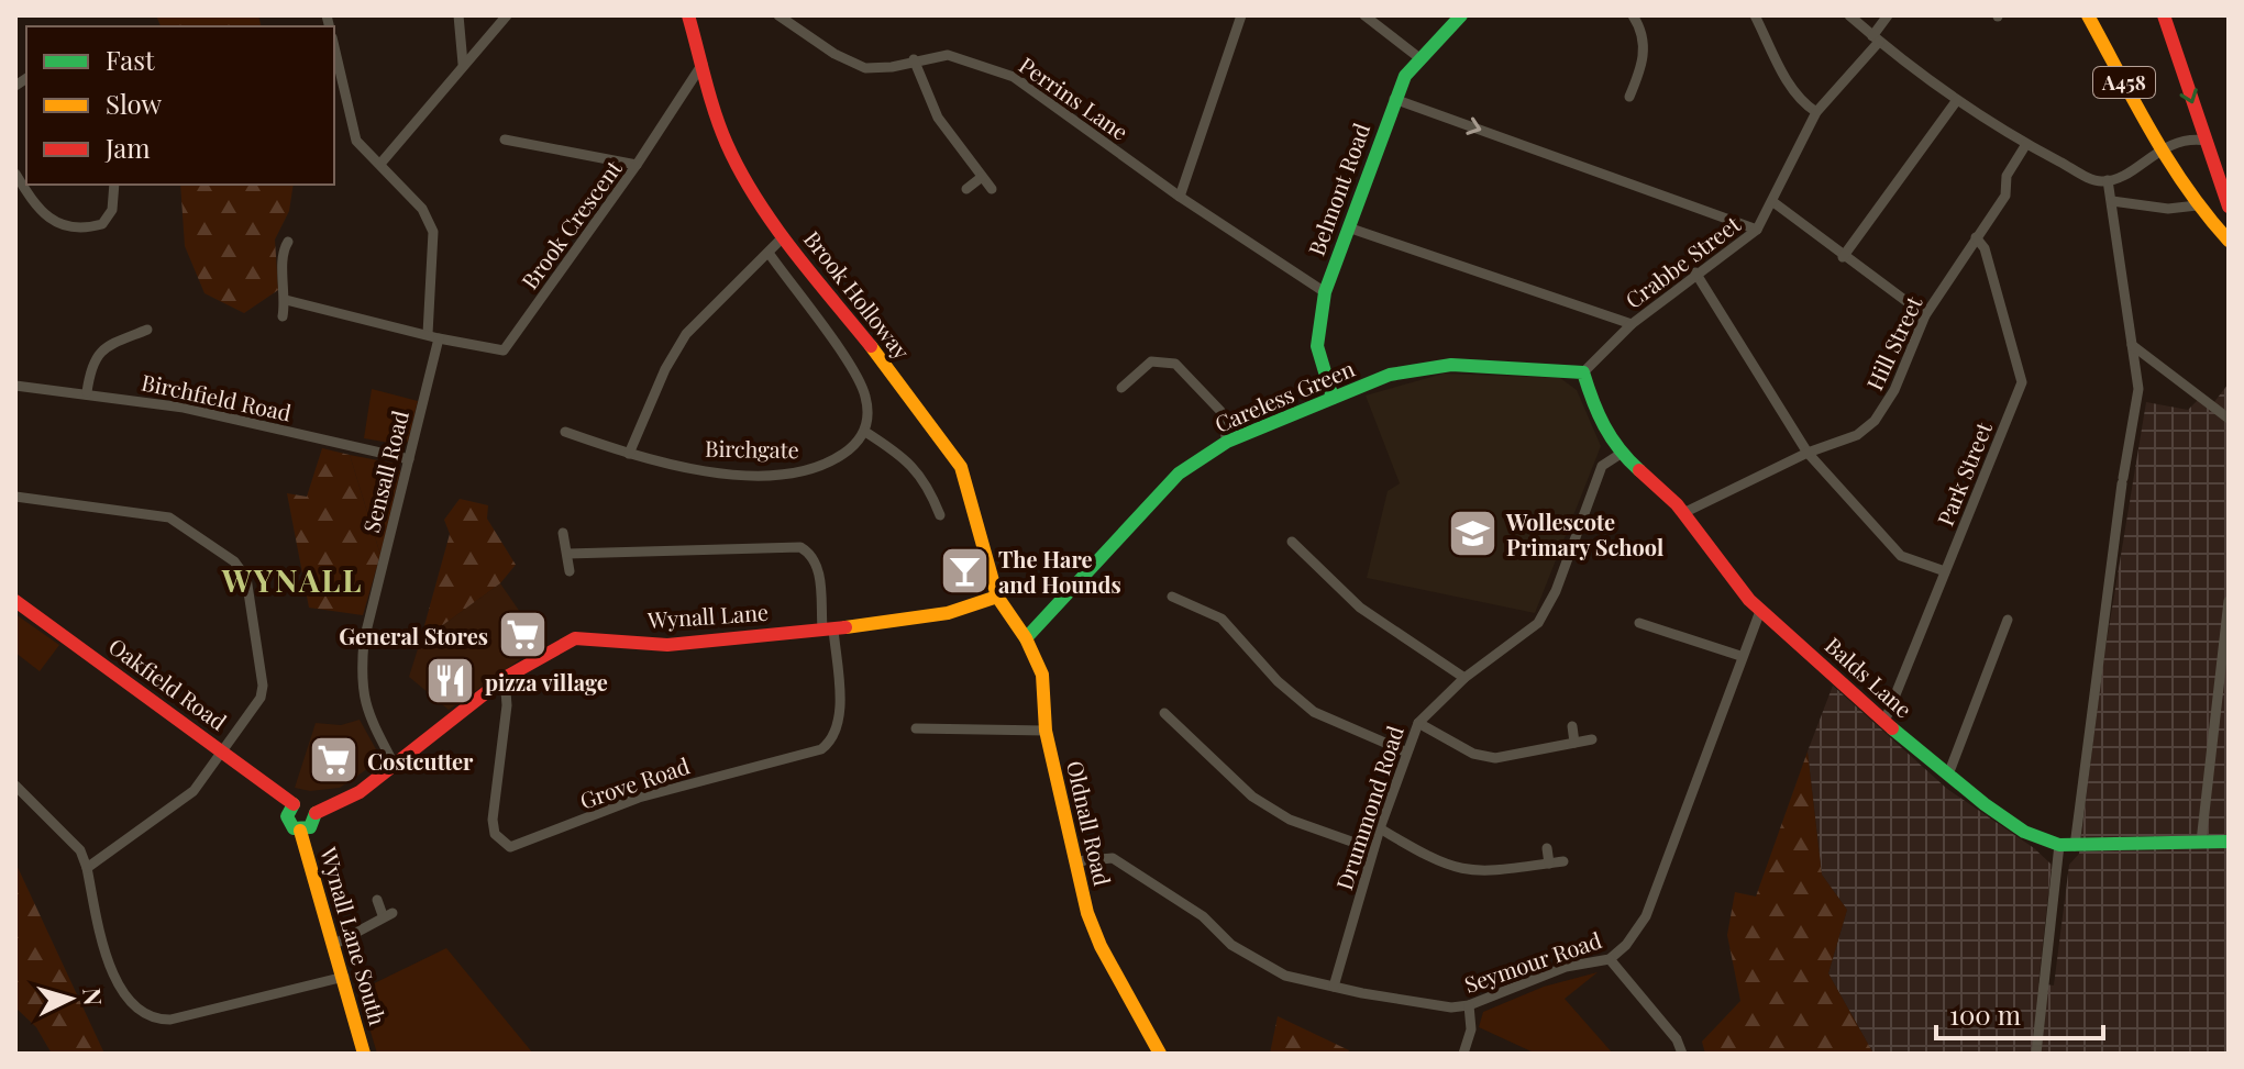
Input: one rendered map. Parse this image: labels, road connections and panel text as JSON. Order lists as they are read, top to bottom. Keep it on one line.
{"streets":{"main road":["A458","Belmont Road","Brook Holloway","Careless Green","Wynall Lane","Balds Lane","Oakfield Road","Oldnall Road","Wynall Lane South"],"street":["Perrins Lane","Brook Crescent","Crabbe Street","Hill Street","Birchfield Road","Birchgate","Sensall Road","Park Street","Grove Road","Drummond Road","Seymour Road"]},"crossings":[["Perrins Lane","Belmont Road"],["Belmont Road","Careless Green"],["Brook Crescent","Brook Holloway"],["Brook Crescent","Sensall Road"],["Crabbe Street","Careless Green"],["Crabbe Street","Balds Lane"],["Brook Holloway","Wynall Lane"],["Brook Holloway","Oldnall Road"],["Hill Street","Park Street"],["Hill Street","Balds Lane"],["Careless Green","Balds Lane"],["Careless Green","Oldnall Road"],["Birchfield Road","Sensall Road"],["Sensall Road","Wynall Lane"],["Park Street","Balds Lane"],["Wynall Lane","Oakfield Road"],["Wynall Lane","Grove Road"],["Wynall Lane","Oldnall Road"],["Wynall Lane","Wynall Lane South"],["Balds Lane","Drummond Road"],["Balds Lane","Seymour Road"],["Oakfield Road","Wynall Lane South"],["Drummond Road","Seymour Road"],["Oldnall Road","Seymour Road"]],"districts":["WYNALL"],"places":{"school or university":["Wollescote Primary School"],"bar":["The Hare and Hounds"],"supermarket":["General Stores","Costcutter"],"restaurant":["pizza village"]},"legend":["Fast","Slow","Jam"],"scale_bar":"100 m","north":"right"}
